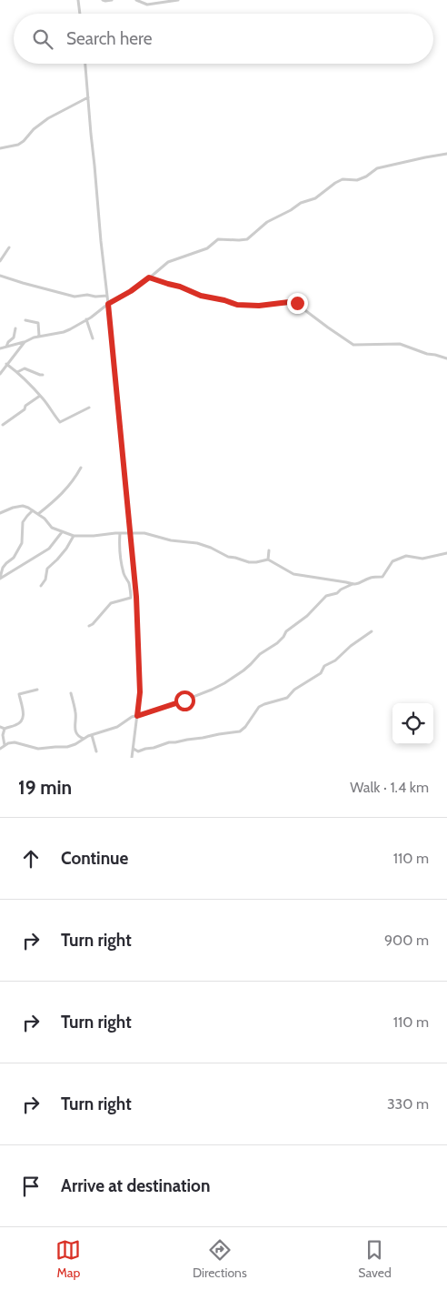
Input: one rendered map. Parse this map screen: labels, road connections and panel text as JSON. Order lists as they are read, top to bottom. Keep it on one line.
{"page":{"search":"Search here","heading":["19 min","Walk · 1.4 km"],"list":[["Continue","110 m"],["Turn right","900 m"],["Turn right","110 m"],["Turn right","330 m"],"Arrive at destination"],"nav":["Map","Directions","Saved"]}}
